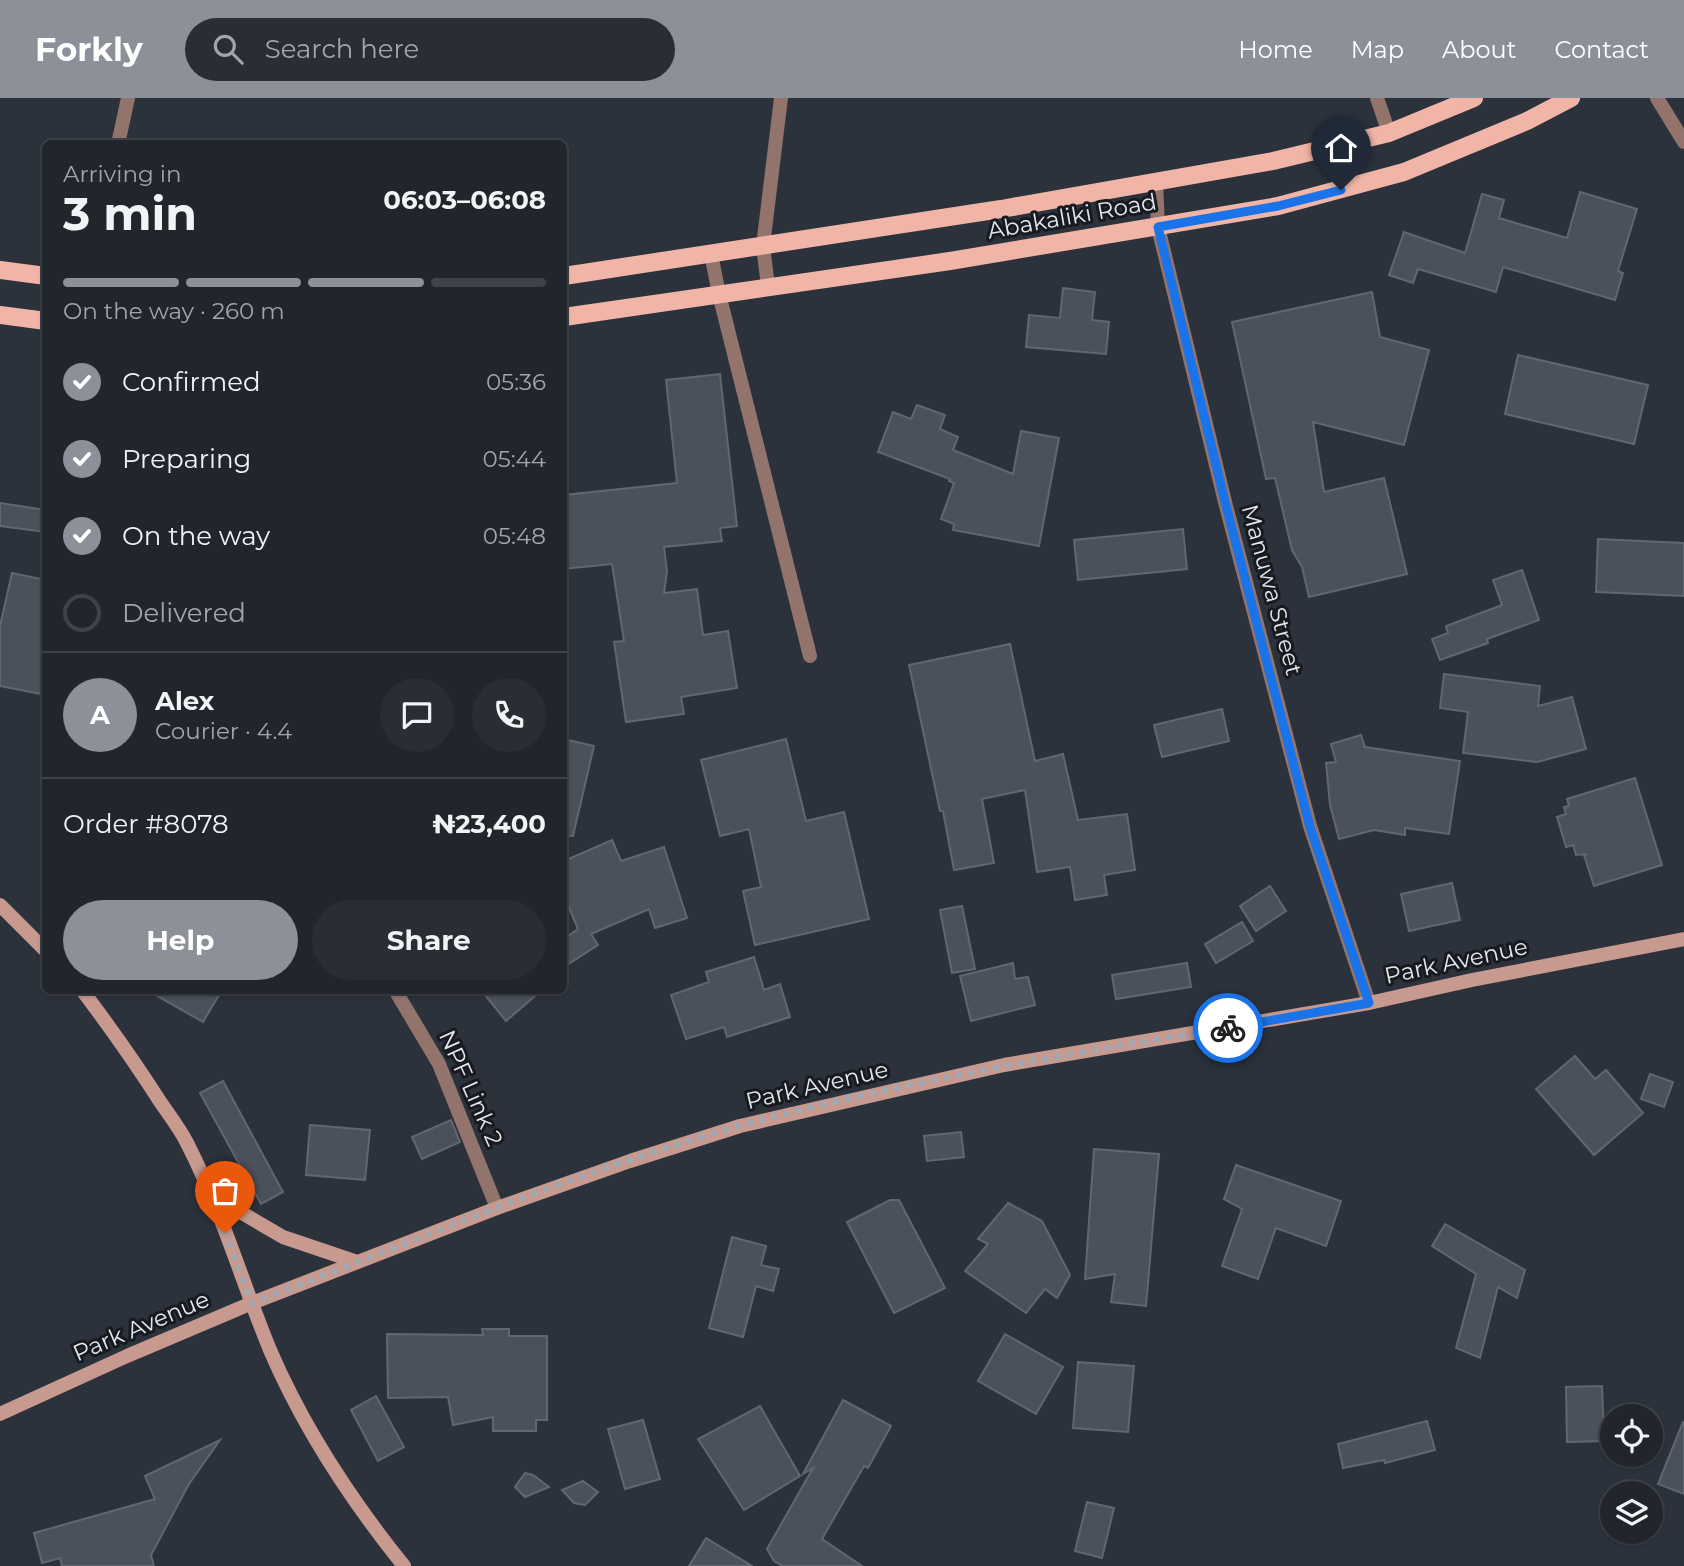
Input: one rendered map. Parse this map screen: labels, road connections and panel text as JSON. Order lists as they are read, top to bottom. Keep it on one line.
{"streets":{"main road":["Abakaliki Road"],"street":["Manuwa Street","Park Avenue","NPF Link 2"]},"crossings":[["Abakaliki Road","Manuwa Street"],["Manuwa Street","Park Avenue"],["Park Avenue","NPF Link 2"]],"page":{"header":"Forkly","search":"Search here","nav":["Home","Map","About","Contact"],"heading":["3 min","Arriving in","06:03–06:08"],"panel":["Alex","Courier · 4.4","Order #8078","₦23,400"],"bar":"On the way · 260 m","list":[["Confirmed","05:36"],["Preparing","05:44"],["On the way","05:48"],"Delivered"],"round":"A","buttons":["Help","Share"]}}
